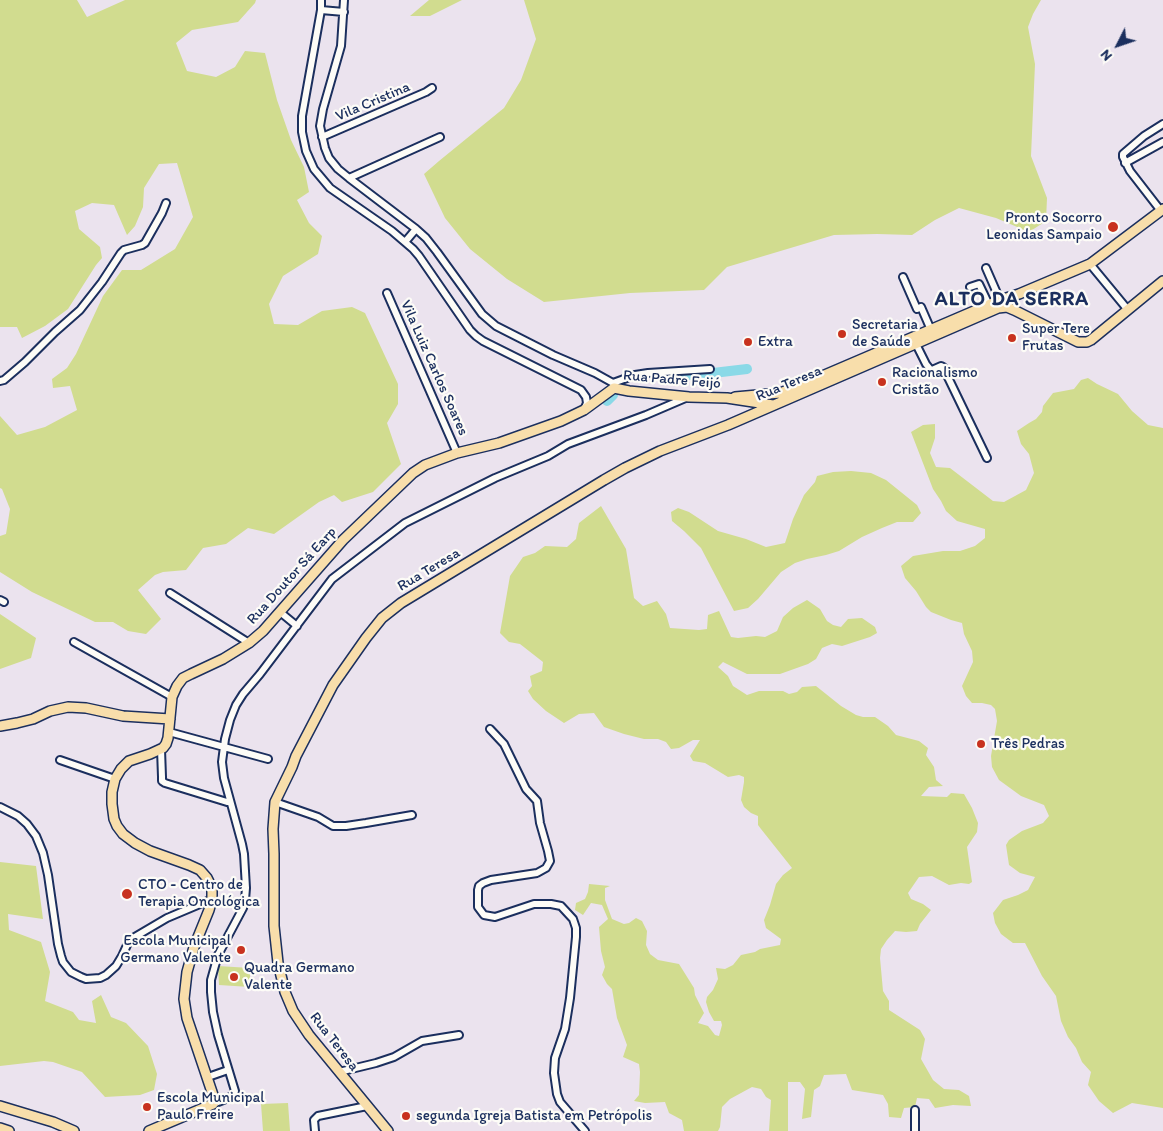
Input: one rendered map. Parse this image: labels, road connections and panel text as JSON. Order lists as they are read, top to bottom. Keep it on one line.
{"streets":{"main road":["Rua Padre Feijó","Rua Teresa","Rua Doutor Sá Earp"],"street":["Vila Cristina","Vila Luiz Carlos Soares"]},"crossings":[["Vila Luiz Carlos Soares","Rua Doutor Sá Earp"],["Rua Padre Feijó","Rua Teresa"],["Rua Padre Feijó","Rua Doutor Sá Earp"]],"districts":["ALTO DA SERRA"],"places":["Pronto Socorro Leonidas Sampaio","Secretaria de Saúde","Super Tere Frutas","Extra","Racionalismo Cristão","Três Pedras","CTO - Centro de Terapia Oncológica","Escola Municipal Germano Valente","Quadra Germano Valente","Escola Municipal Paulo Freire","segunda Igreja Batista em Petrópolis"],"north":"bottom left"}
